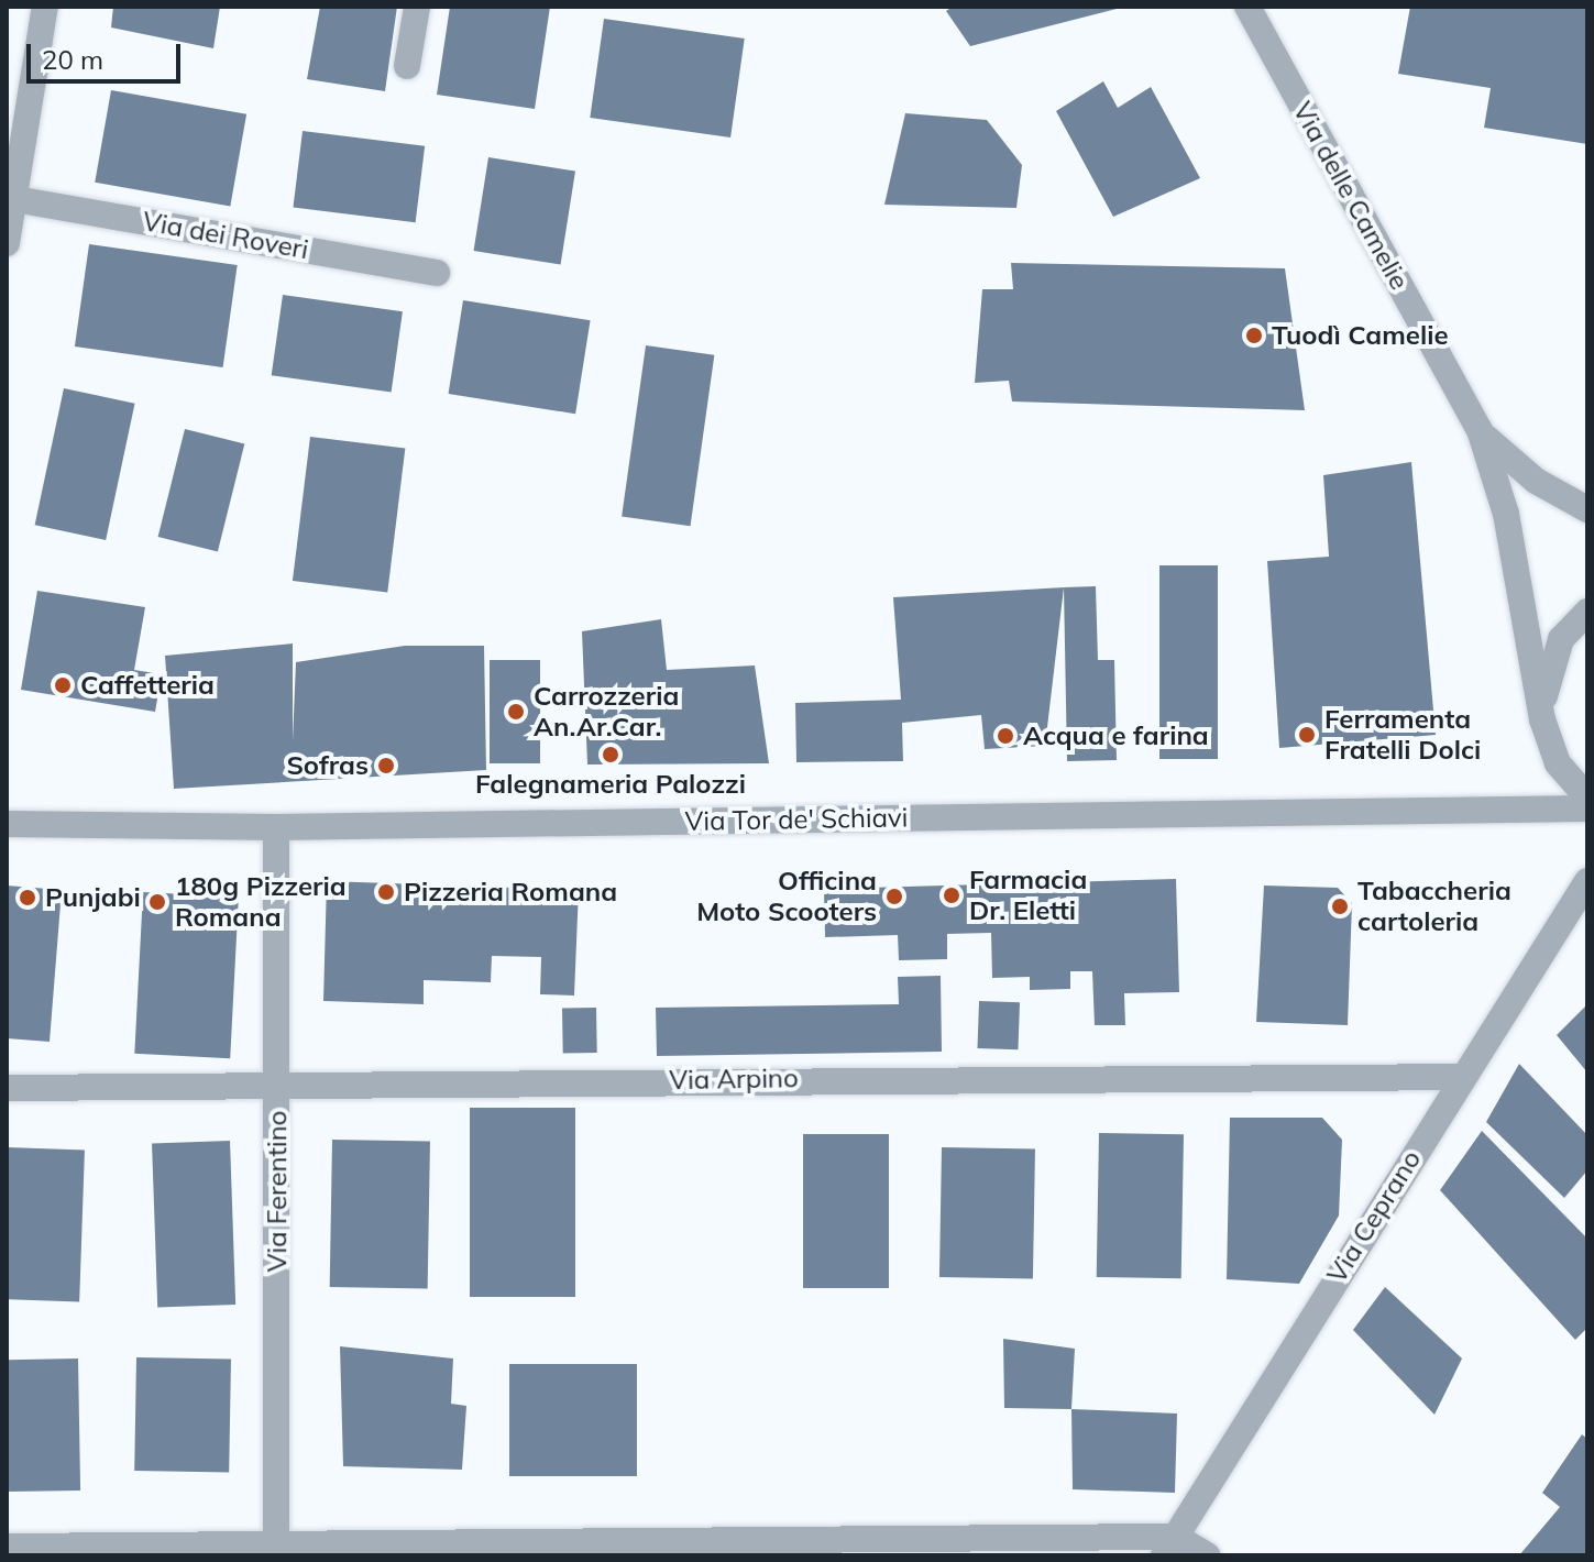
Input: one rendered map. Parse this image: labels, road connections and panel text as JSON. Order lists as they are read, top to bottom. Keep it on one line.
{"streets":{"street":["Via delle Camelie","Via dei Roveri","Via Tor de' Schiavi","Via Arpino","Via Ferentino","Via Ceprano"]},"crossings":[["Via Tor de' Schiavi","Via Ferentino"],["Via Arpino","Via Ferentino"],["Via Arpino","Via Ceprano"]],"places":["Tuodì Camelie","Caffetteria","Carrozzeria An.Ar.Car.","Ferramenta Fratelli Dolci","Acqua e farina","Falegnameria Palozzi","Sofras","Pizzeria Romana","Farmacia Dr. Eletti","Officina Moto Scooters","Punjabi","180g Pizzeria Romana","Tabaccheria cartoleria"],"scale_bar":"20 m"}
